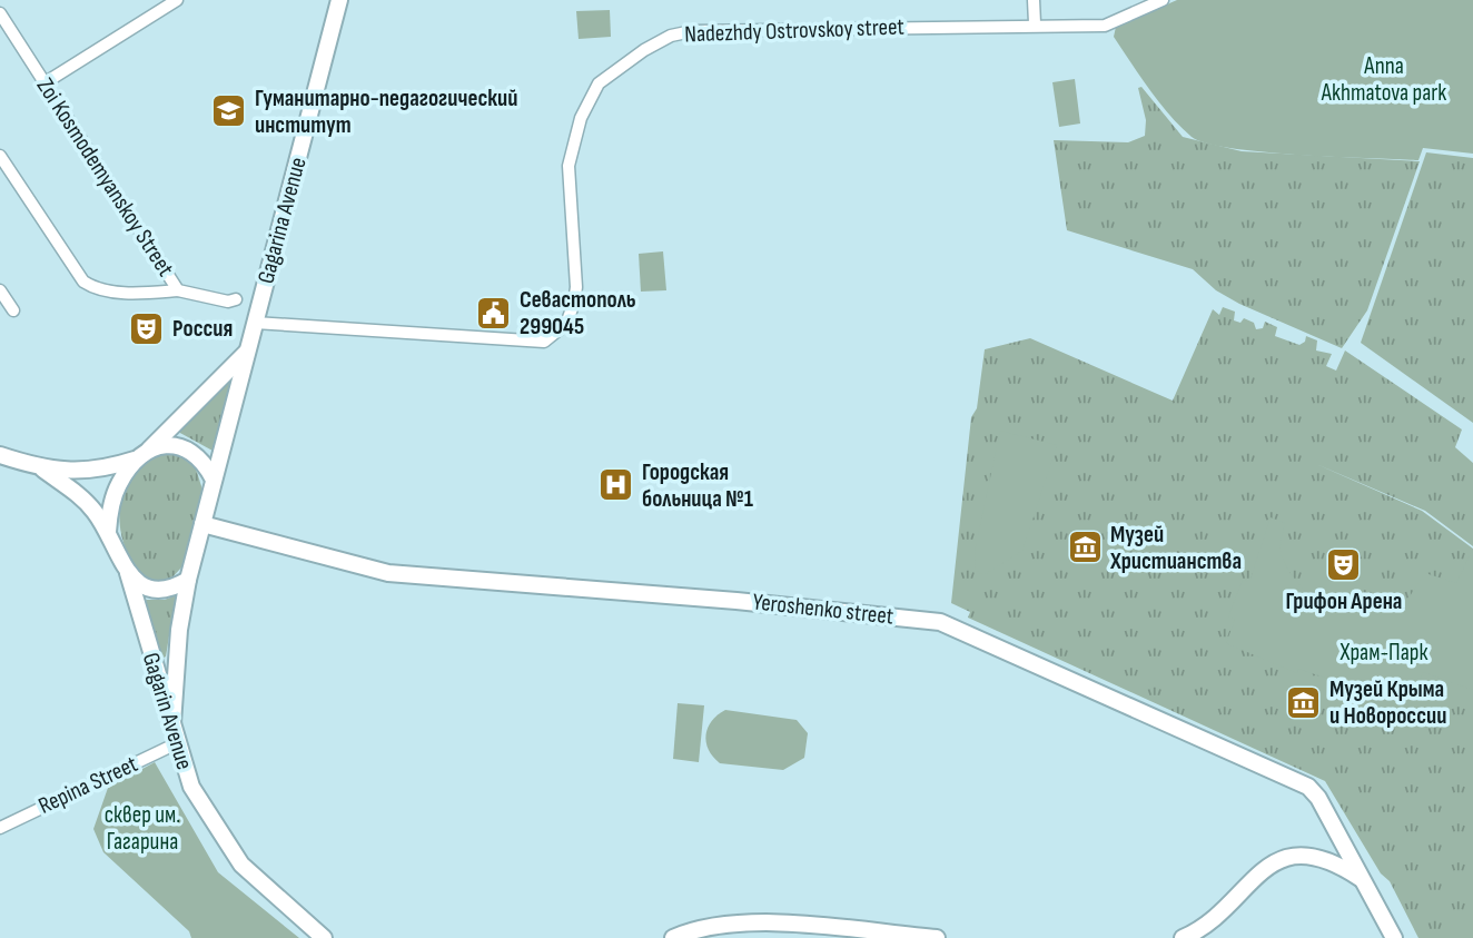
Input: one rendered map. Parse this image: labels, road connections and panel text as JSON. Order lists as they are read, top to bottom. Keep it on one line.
{"streets":{"main road":["Gagarina Avenue","Yeroshenko street","Gagarin Avenue"],"street":["Nadezhdy Ostrovskoy street","Zoi Kosmodemyanskoy Street","Repina Street"]},"crossings":[["Nadezhdy Ostrovskoy street","Gagarina Avenue"],["Gagarina Avenue","Yeroshenko street"],["Gagarina Avenue","Gagarin Avenue"],["Yeroshenko street","Gagarin Avenue"],["Gagarin Avenue","Repina Street"]],"parks":["Anna Akhmatova park","Храм-Парк","сквер им. Гагарина"],"places":{"school or university":["Гуманитарно-педагогический институт"],"public building":["Севастополь 299045"],"theatre":["Россия","Грифон Арена"],"hospital":["Городская больница №1"],"museum":["Музей Христианства","Музей Крыма и Новороссии"]}}
